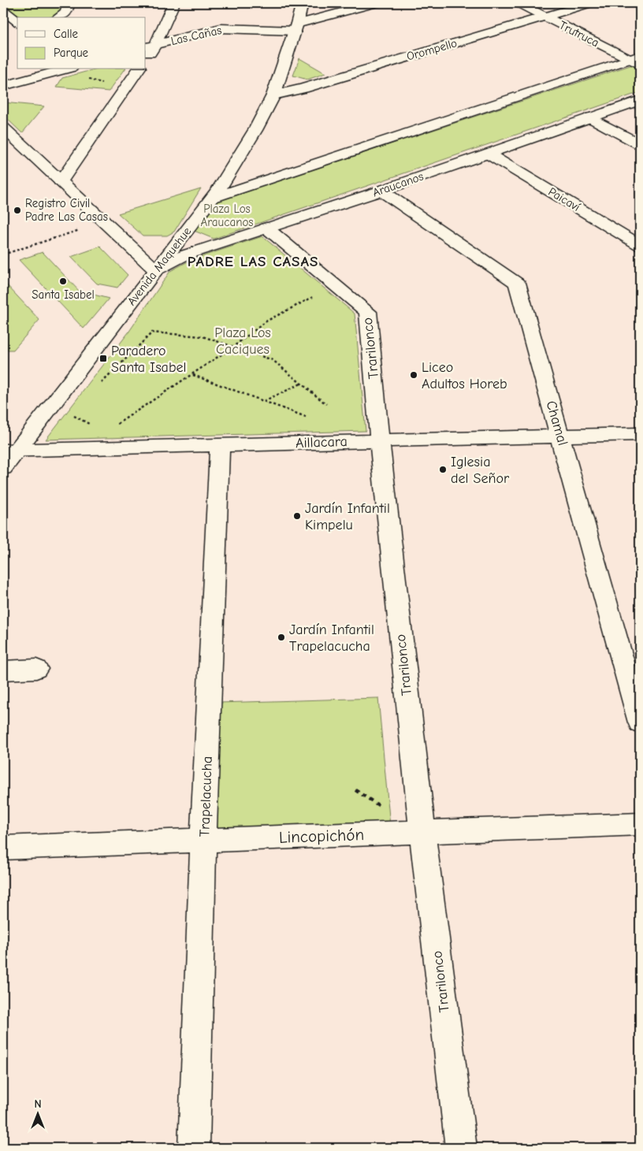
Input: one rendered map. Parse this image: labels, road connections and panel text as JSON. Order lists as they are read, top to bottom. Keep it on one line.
{"streets":{"street":["Trutruca","Las Cañas","Orompello","Araucanos","Paicaví","Avenida Maquehue","Trarilonco","Chamal","Aillacara","Trapelacucha","Lincopichón"]},"crossings":[["Trutruca","Orompello"],["Las Cañas","Avenida Maquehue"],["Orompello","Avenida Maquehue"],["Araucanos","Paicaví"],["Araucanos","Avenida Maquehue"],["Araucanos","Trarilonco"],["Araucanos","Chamal"],["Avenida Maquehue","Aillacara"],["Trarilonco","Aillacara"],["Trarilonco","Lincopichón"],["Chamal","Aillacara"],["Aillacara","Trapelacucha"],["Trapelacucha","Lincopichón"]],"districts":["PADRE LAS CASAS"],"parks":["Plaza Los Araucanos","Plaza Los Caciques"],"places":{"other":["Registro Civil Padre Las Casas","Santa Isabel","Liceo Adultos Horeb","Iglesia del Señor","Jardín Infantil Kimpelu","Jardín Infantil Trapelacucha"],"transit":["Paradero Santa Isabel"]},"legend":["Calle","Parque"],"north":"top"}
